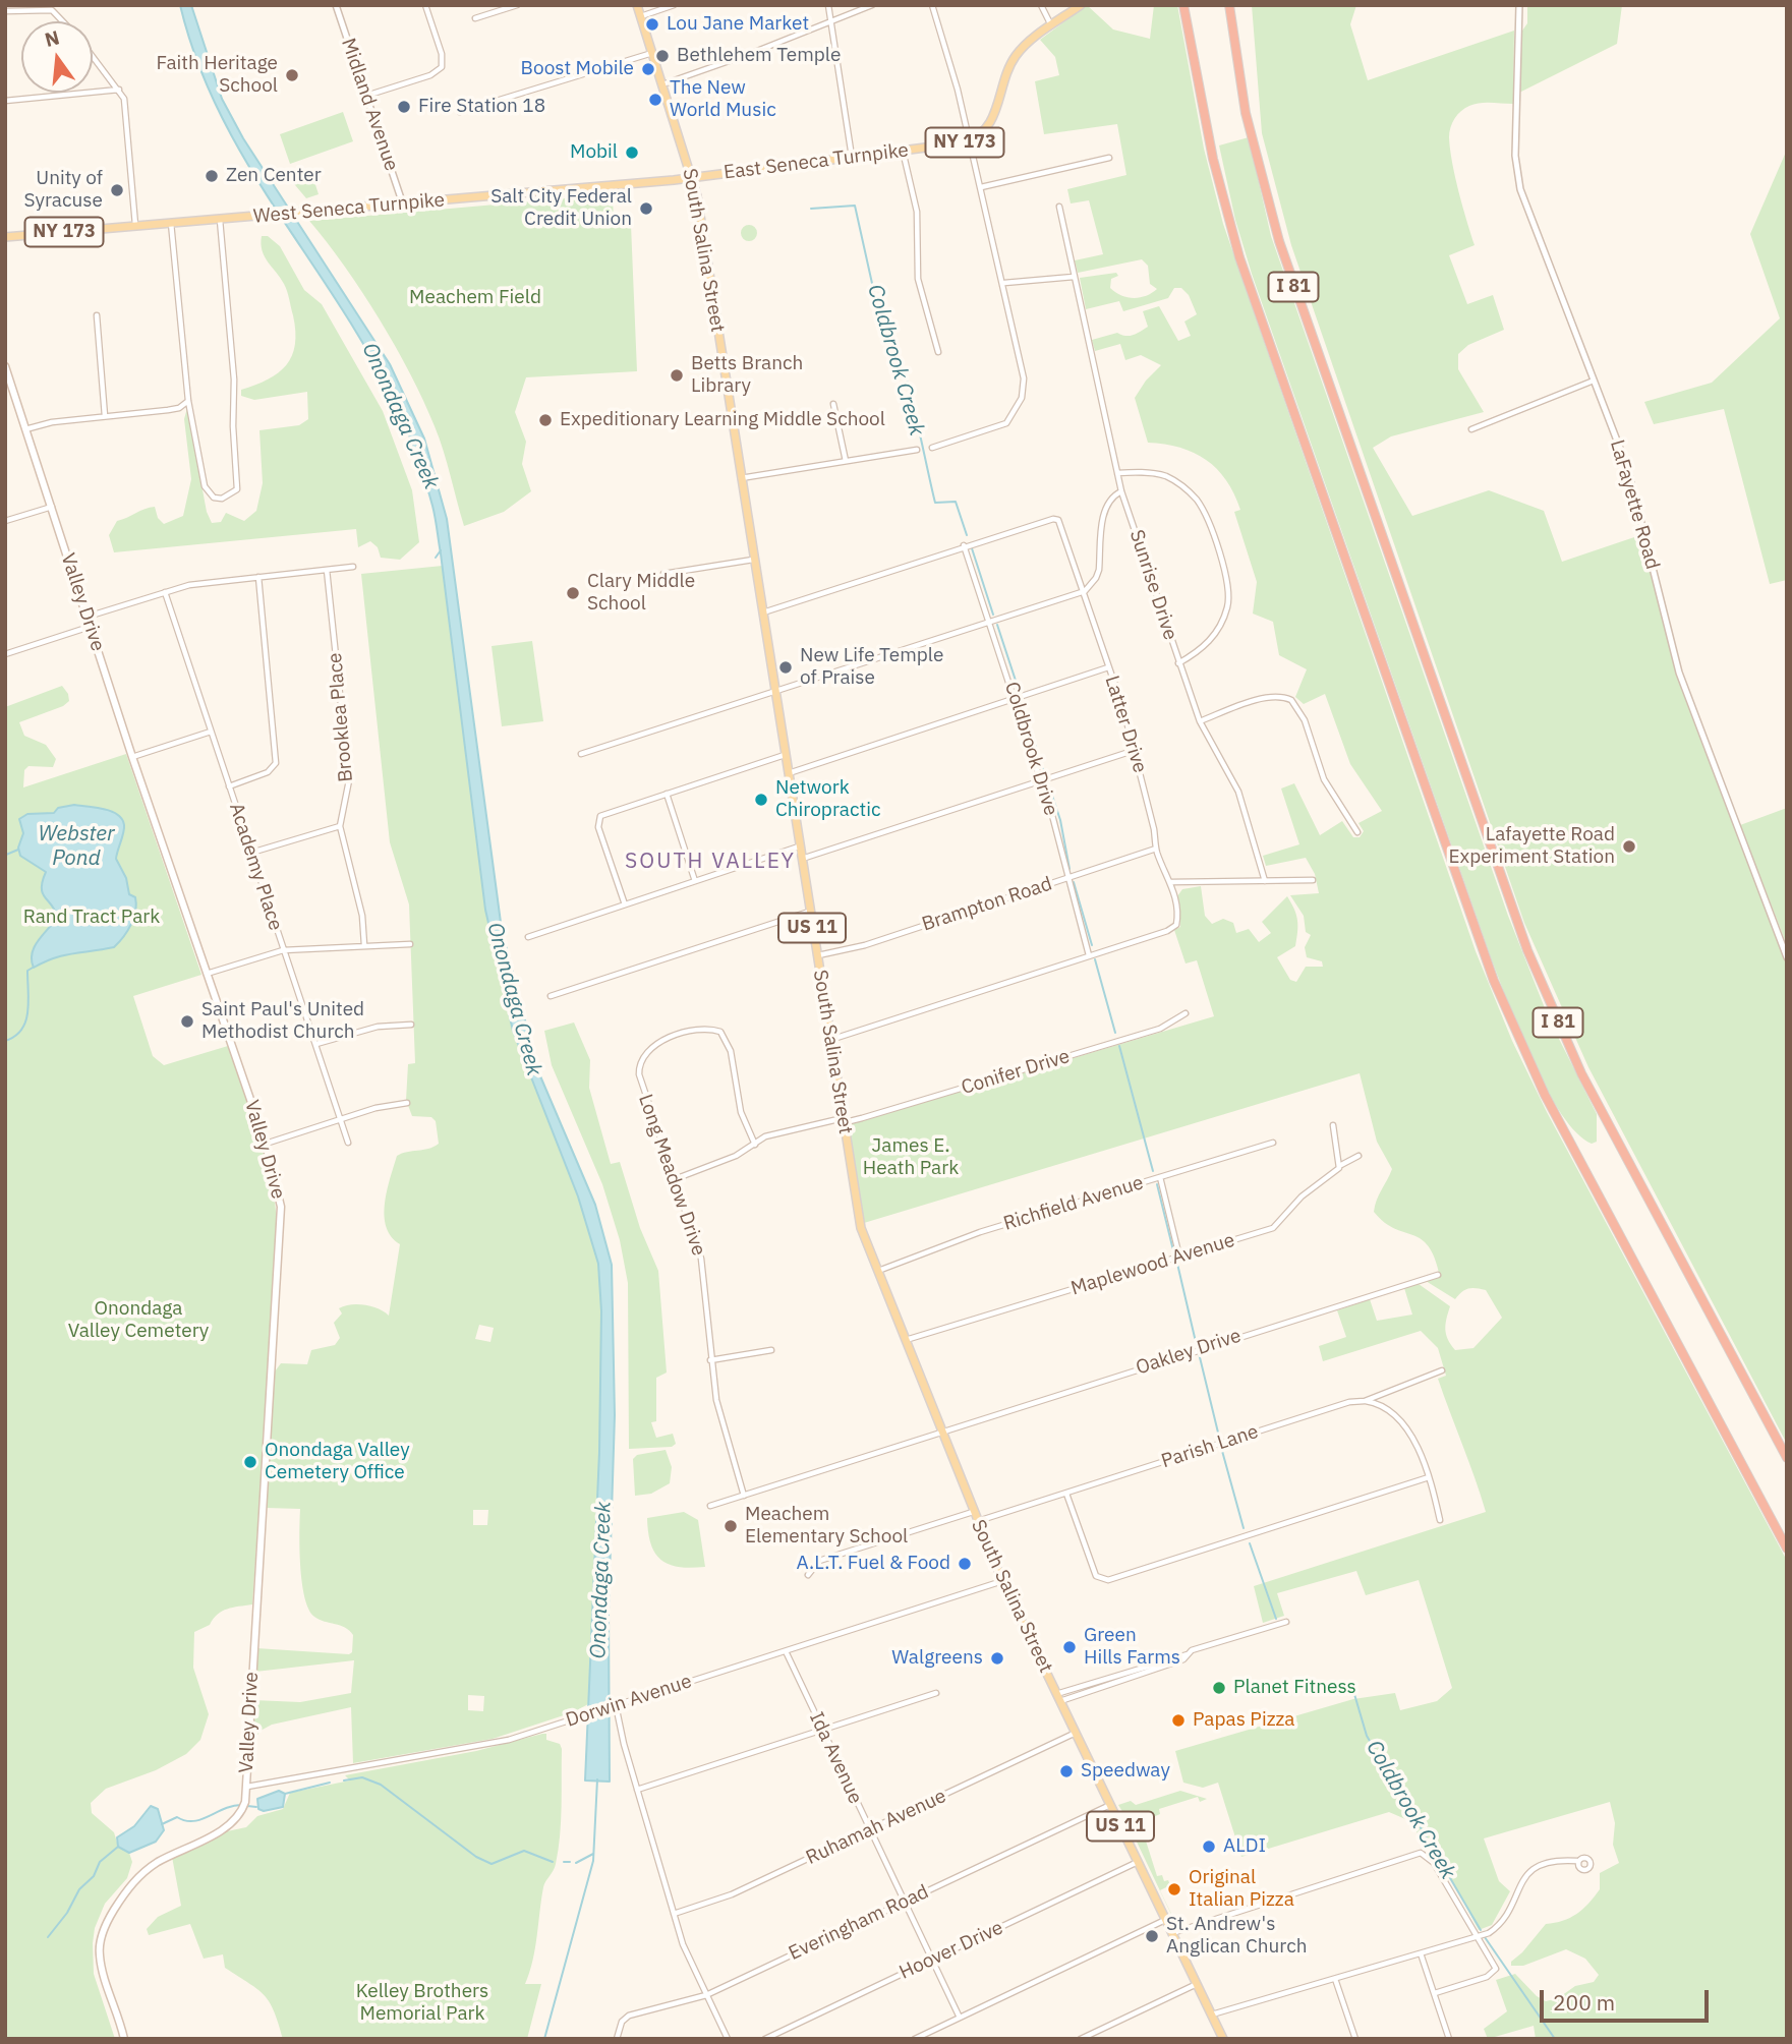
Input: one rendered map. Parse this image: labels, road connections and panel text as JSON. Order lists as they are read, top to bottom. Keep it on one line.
{"streets":{"highway":["I 81"],"main road":["NY 173","East Seneca Turnpike","West Seneca Turnpike","South Salina Street","Valley Drive","US 11"],"street":["Midland Avenue","LaFayette Road","Sunrise Drive","Brooklea Place","Latter Drive","Coldbrook Drive","Academy Place","Brampton Road","Conifer Drive","Long Meadow Drive","Richfield Avenue","Maplewood Avenue","Oakley Drive","Parish Lane","Dorwin Avenue","Ida Avenue","Ruhamah Avenue","Everingham Road","Hoover Drive"]},"crossings":[["Midland Avenue","West Seneca Turnpike"],["NY 173","East Seneca Turnpike"],["East Seneca Turnpike","West Seneca Turnpike"],["East Seneca Turnpike","South Salina Street"],["West Seneca Turnpike","South Salina Street"],["South Salina Street","Brampton Road"],["South Salina Street","Conifer Drive"],["South Salina Street","Richfield Avenue"],["South Salina Street","Maplewood Avenue"],["South Salina Street","Oakley Drive"],["South Salina Street","Parish Lane"],["South Salina Street","Dorwin Avenue"],["South Salina Street","Ruhamah Avenue"],["South Salina Street","Everingham Road"],["South Salina Street","Hoover Drive"],["Valley Drive","Dorwin Avenue"],["Latter Drive","Coldbrook Drive"],["Latter Drive","Brampton Road"],["Coldbrook Drive","Brampton Road"],["Conifer Drive","Long Meadow Drive"],["Long Meadow Drive","Oakley Drive"],["Dorwin Avenue","Ida Avenue"],["Ida Avenue","Ruhamah Avenue"],["Ida Avenue","Everingham Road"],["Ida Avenue","Hoover Drive"]],"districts":["SOUTH VALLEY"],"water":["Coldbrook Creek","Onondaga Creek","Webster Pond"],"parks":["Meachem Field","Rand Tract Park","James E. Heath Park","Onondaga Valley Cemetery","Kelley Brothers Memorial Park"],"places":["Lou Jane Market","Bethlehem Temple","Boost Mobile","Faith Heritage School","The New World Music","Fire Station 18","Mobil","Zen Center","Unity of Syracuse","Salt City Federal Credit Union","Betts Branch Library","Expeditionary Learning Middle School","Clary Middle School","New Life Temple of Praise","Network Chiropractic","Lafayette Road Experiment Station","Saint Paul's United Methodist Church","Onondaga Valley Cemetery Office","Meachem Elementary School","A.L.T. Fuel & Food","Green Hills Farms","Walgreens","Planet Fitness","Papas Pizza","Speedway","ALDI","Original Italian Pizza","St. Andrew's Anglican Church"],"scale_bar":"200 m","north":"top"}
